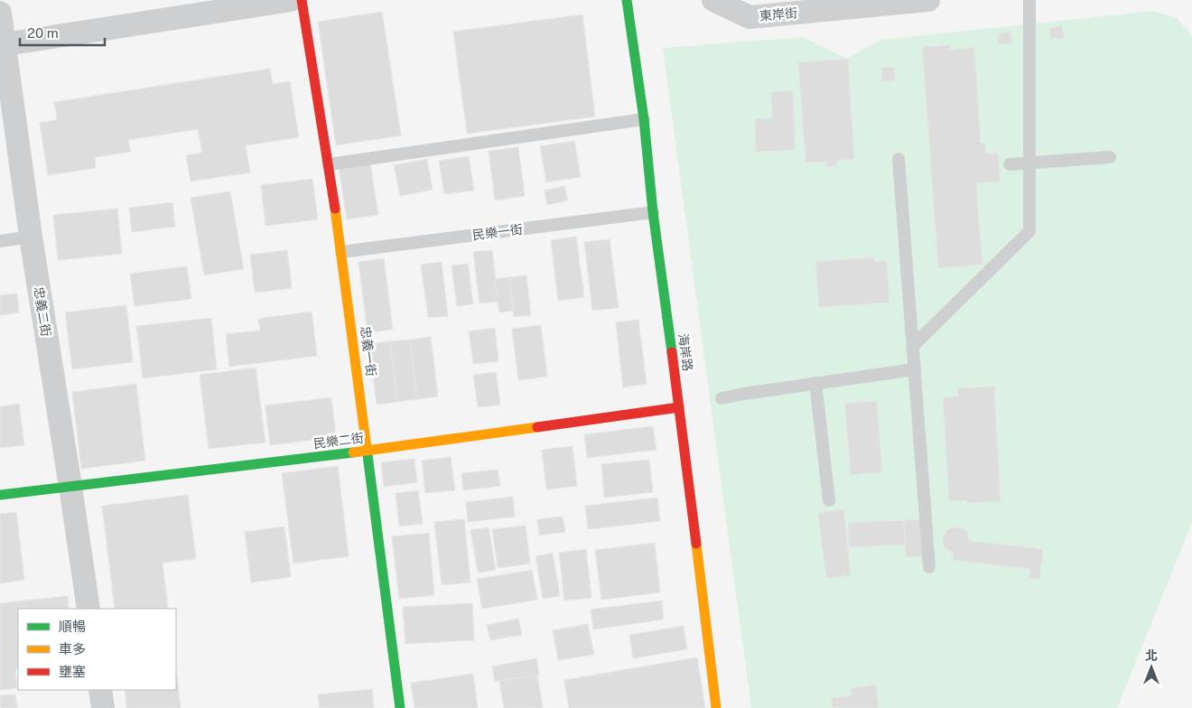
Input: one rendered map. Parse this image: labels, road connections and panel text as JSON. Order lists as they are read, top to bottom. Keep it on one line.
{"streets":{"street":["東岸街","忠義二街","忠義一街","海岸路","民樂二街"],"lane":["民樂一街"]},"crossings":[["民樂一街","忠義一街"],["民樂一街","海岸路"],["忠義二街","民樂二街"],["忠義一街","民樂二街"],["海岸路","民樂二街"]],"legend":["順暢","車多","壅塞"],"scale_bar":"20 m","north":"top"}
